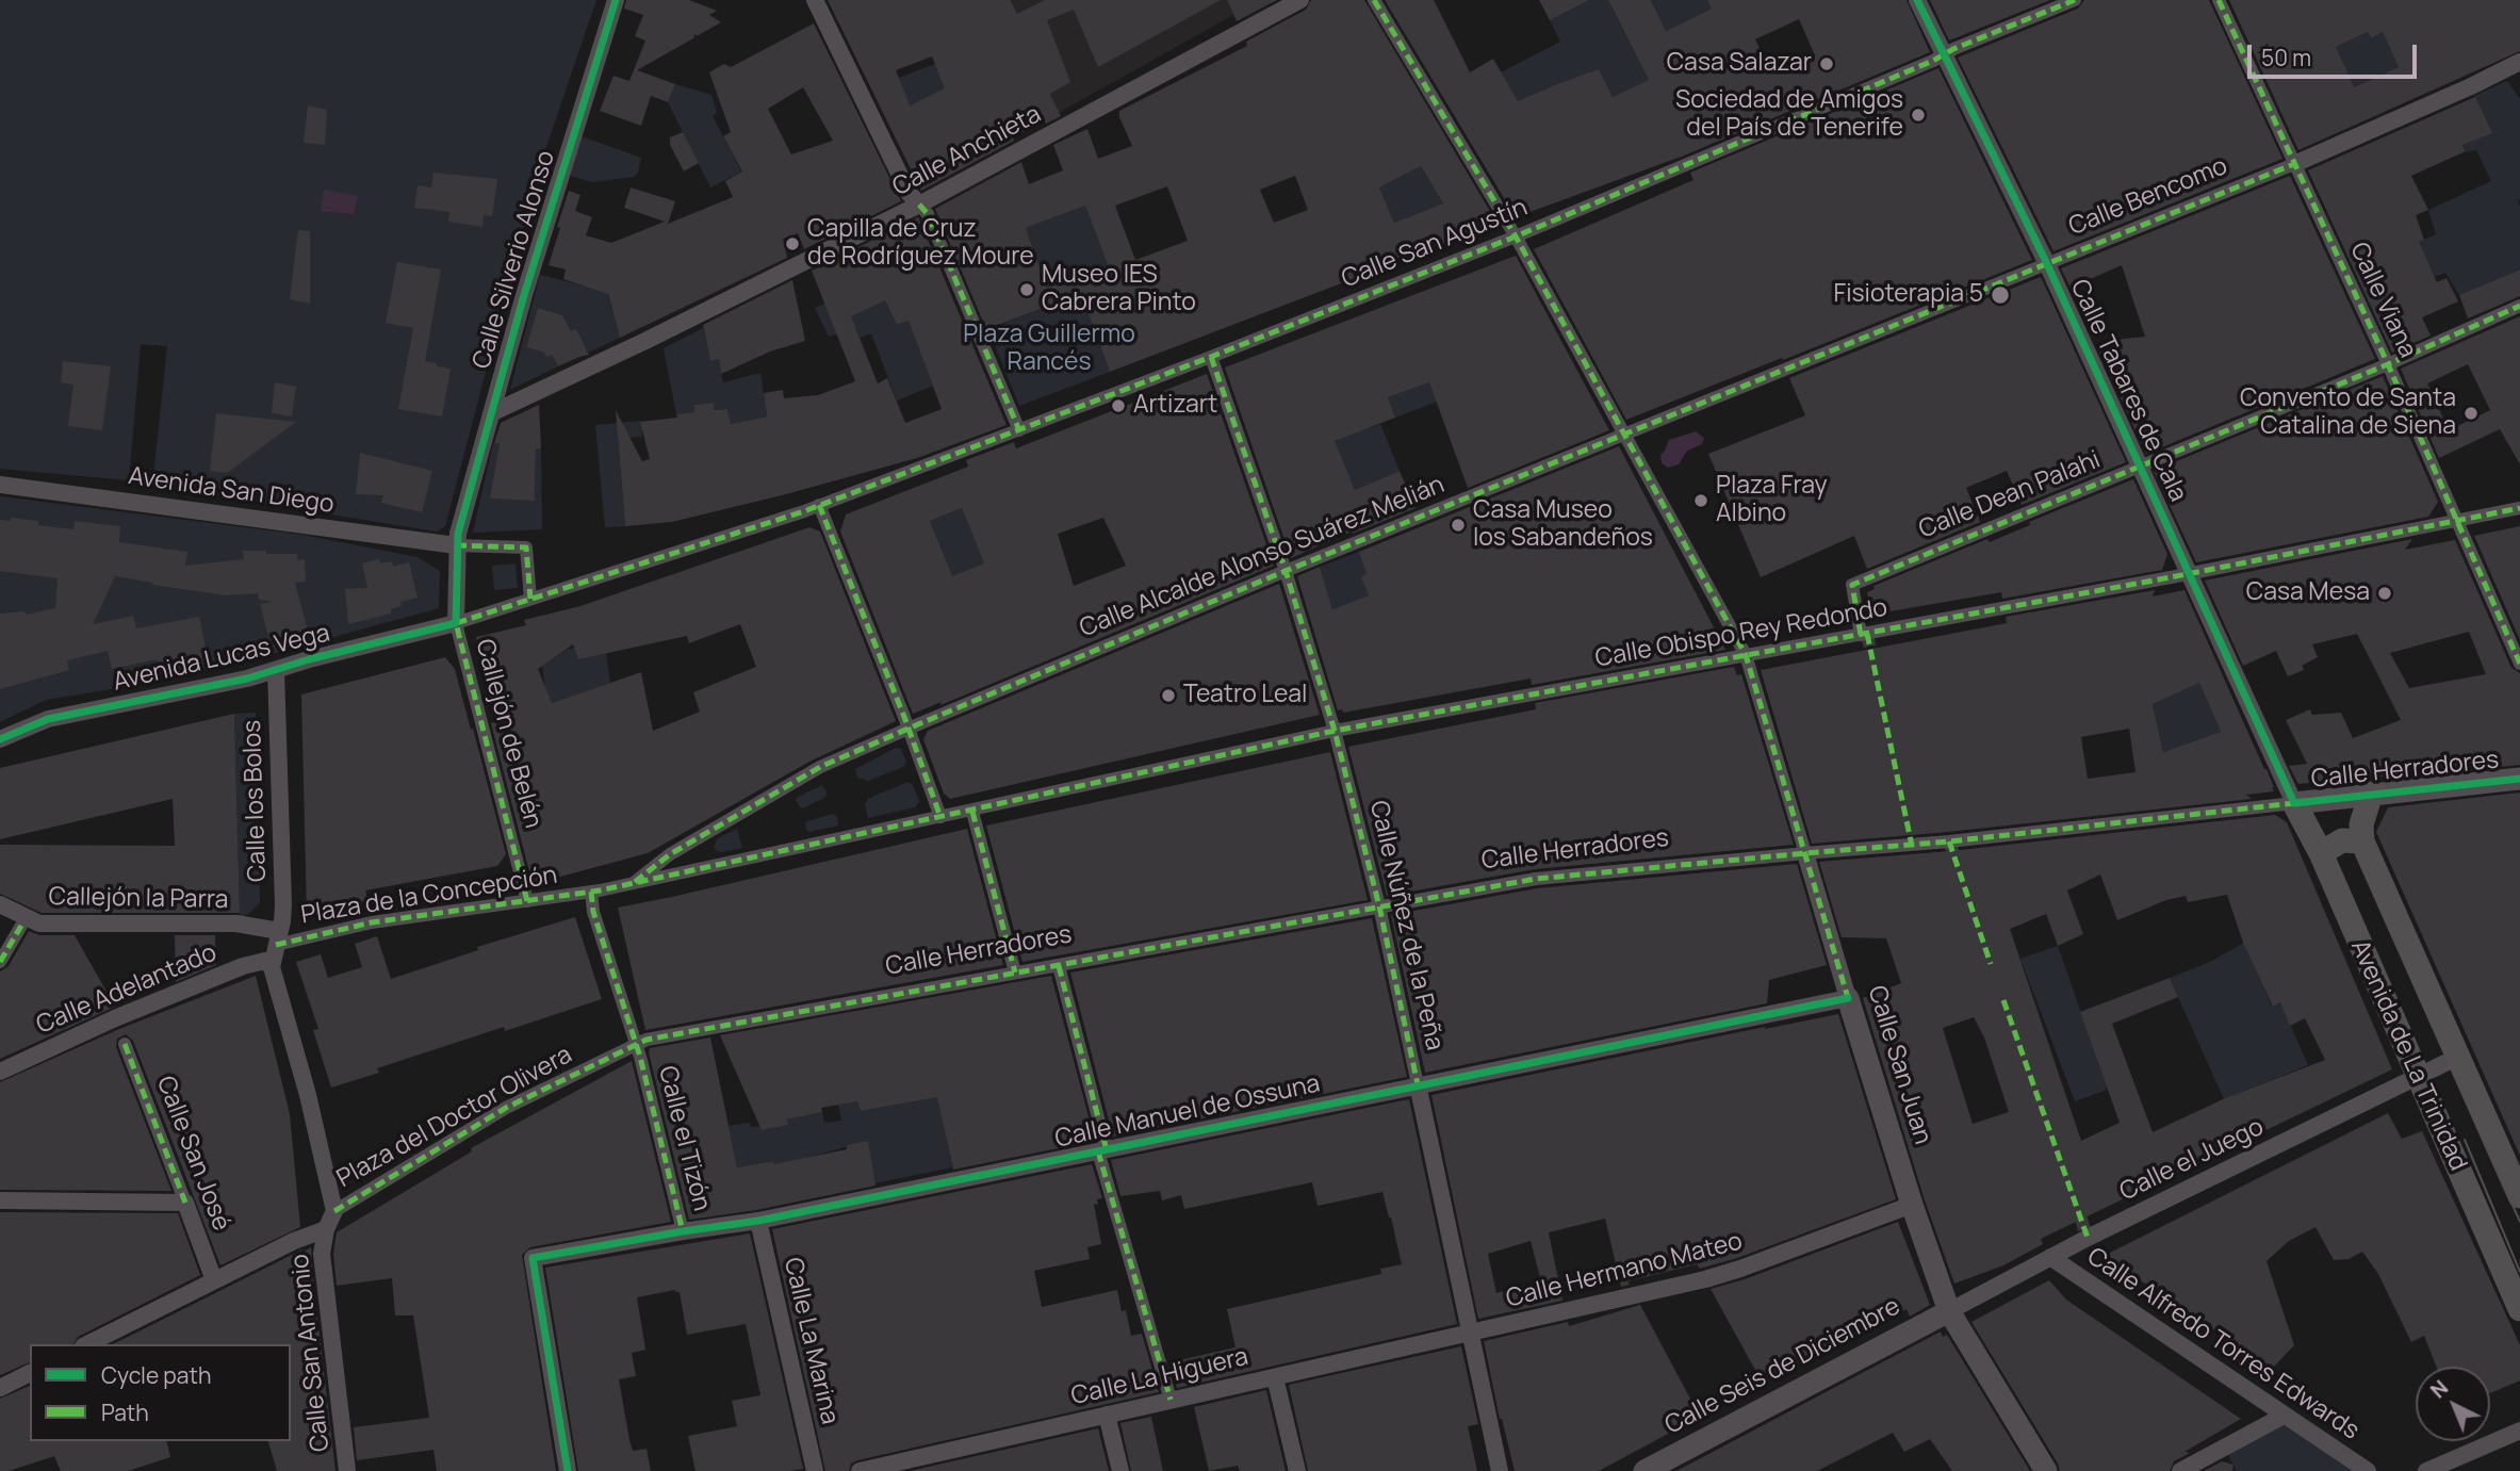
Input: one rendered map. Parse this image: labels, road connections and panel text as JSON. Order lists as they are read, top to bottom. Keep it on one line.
{"streets":{"main road":["Avenida de La Trinidad"],"street":["Calle Anchieta","Calle Bencomo","Calle San Agustín","Calle Silverio Alonso","Calle Viana","Calle Tabares de Cala","Avenida San Diego","Calle Dean Palahi","Calle Alcalde Alonso Suárez Melián","Calle Obispo Rey Redondo","Avenida Lucas Vega","Callejón de Belén","Calle Herradores","Calle los Bolos","Plaza de la Concepción","Callejón la Parra","Calle Núñez de la Peña","Calle Adelantado","Calle San Juan","Calle Manuel de Ossuna","Plaza del Doctor Olivera","Calle el Tizón","Calle San José","Calle el Juego","Calle Hermano Mateo","Calle La Marina","Calle Alfredo Torres Edwards","Calle San Antonio","Calle Seis de Diciembre","Calle La Higuera"]},"crossings":[["Calle Anchieta","Calle Silverio Alonso"],["Calle Bencomo","Calle Viana"],["Calle Bencomo","Calle Tabares de Cala"],["Calle Bencomo","Calle Alcalde Alonso Suárez Melián"],["Calle Bencomo","Calle San Juan"],["Calle San Agustín","Calle Silverio Alonso"],["Calle San Agustín","Calle Tabares de Cala"],["Calle San Agustín","Avenida Lucas Vega"],["Calle San Agustín","Callejón de Belén"],["Calle San Agustín","Calle Núñez de la Peña"],["Calle San Agustín","Calle San Juan"],["Calle Silverio Alonso","Avenida San Diego"],["Calle Silverio Alonso","Avenida Lucas Vega"],["Calle Silverio Alonso","Callejón de Belén"],["Calle Viana","Calle Dean Palahi"],["Calle Viana","Calle Obispo Rey Redondo"],["Calle Tabares de Cala","Calle Dean Palahi"],["Calle Tabares de Cala","Calle Obispo Rey Redondo"],["Calle Tabares de Cala","Calle Herradores"],["Calle Tabares de Cala","Avenida de La Trinidad"],["Calle Dean Palahi","Calle Obispo Rey Redondo"],["Calle Alcalde Alonso Suárez Melián","Plaza de la Concepción"],["Calle Alcalde Alonso Suárez Melián","Calle Núñez de la Peña"],["Calle Alcalde Alonso Suárez Melián","Calle San Juan"],["Calle Obispo Rey Redondo","Plaza de la Concepción"],["Calle Obispo Rey Redondo","Calle Núñez de la Peña"],["Calle Obispo Rey Redondo","Calle San Juan"],["Avenida Lucas Vega","Callejón de Belén"],["Avenida Lucas Vega","Calle los Bolos"],["Callejón de Belén","Plaza de la Concepción"],["Calle Herradores","Plaza de la Concepción"],["Calle Herradores","Calle Núñez de la Peña"],["Calle Herradores","Avenida de La Trinidad"],["Calle Herradores","Calle San Juan"],["Calle Herradores","Plaza del Doctor Olivera"],["Calle Herradores","Calle el Tizón"],["Calle los Bolos","Plaza de la Concepción"],["Calle los Bolos","Callejón la Parra"],["Calle los Bolos","Calle Adelantado"],["Plaza de la Concepción","Callejón la Parra"],["Plaza de la Concepción","Plaza del Doctor Olivera"],["Plaza de la Concepción","Calle el Tizón"],["Calle Núñez de la Peña","Calle Manuel de Ossuna"],["Calle Núñez de la Peña","Calle Hermano Mateo"],["Calle Núñez de la Peña","Calle La Higuera"],["Avenida de La Trinidad","Calle el Juego"],["Calle San Juan","Calle Manuel de Ossuna"],["Calle San Juan","Calle el Juego"],["Calle San Juan","Calle Hermano Mateo"],["Calle San Juan","Calle Seis de Diciembre"],["Calle Manuel de Ossuna","Calle el Tizón"],["Calle Manuel de Ossuna","Calle La Marina"],["Plaza del Doctor Olivera","Calle el Tizón"],["Plaza del Doctor Olivera","Calle San Antonio"],["Calle el Juego","Calle Alfredo Torres Edwards"],["Calle el Juego","Calle Seis de Diciembre"],["Calle Hermano Mateo","Calle La Higuera"]],"parks":["Plaza Guillermo Rancés"],"places":["Casa Salazar","Sociedad de Amigos del País de Tenerife","Capilla de Cruz de Rodríguez Moure","Museo IES Cabrera Pinto","Fisioterapia 5","Artizart","Convento de Santa Catalina de Siena","Plaza Fray Albino","Casa Museo los Sabandeños","Casa Mesa","Teatro Leal"],"legend":["Cycle path","Path"],"scale_bar":"50 m","north":"top left"}
